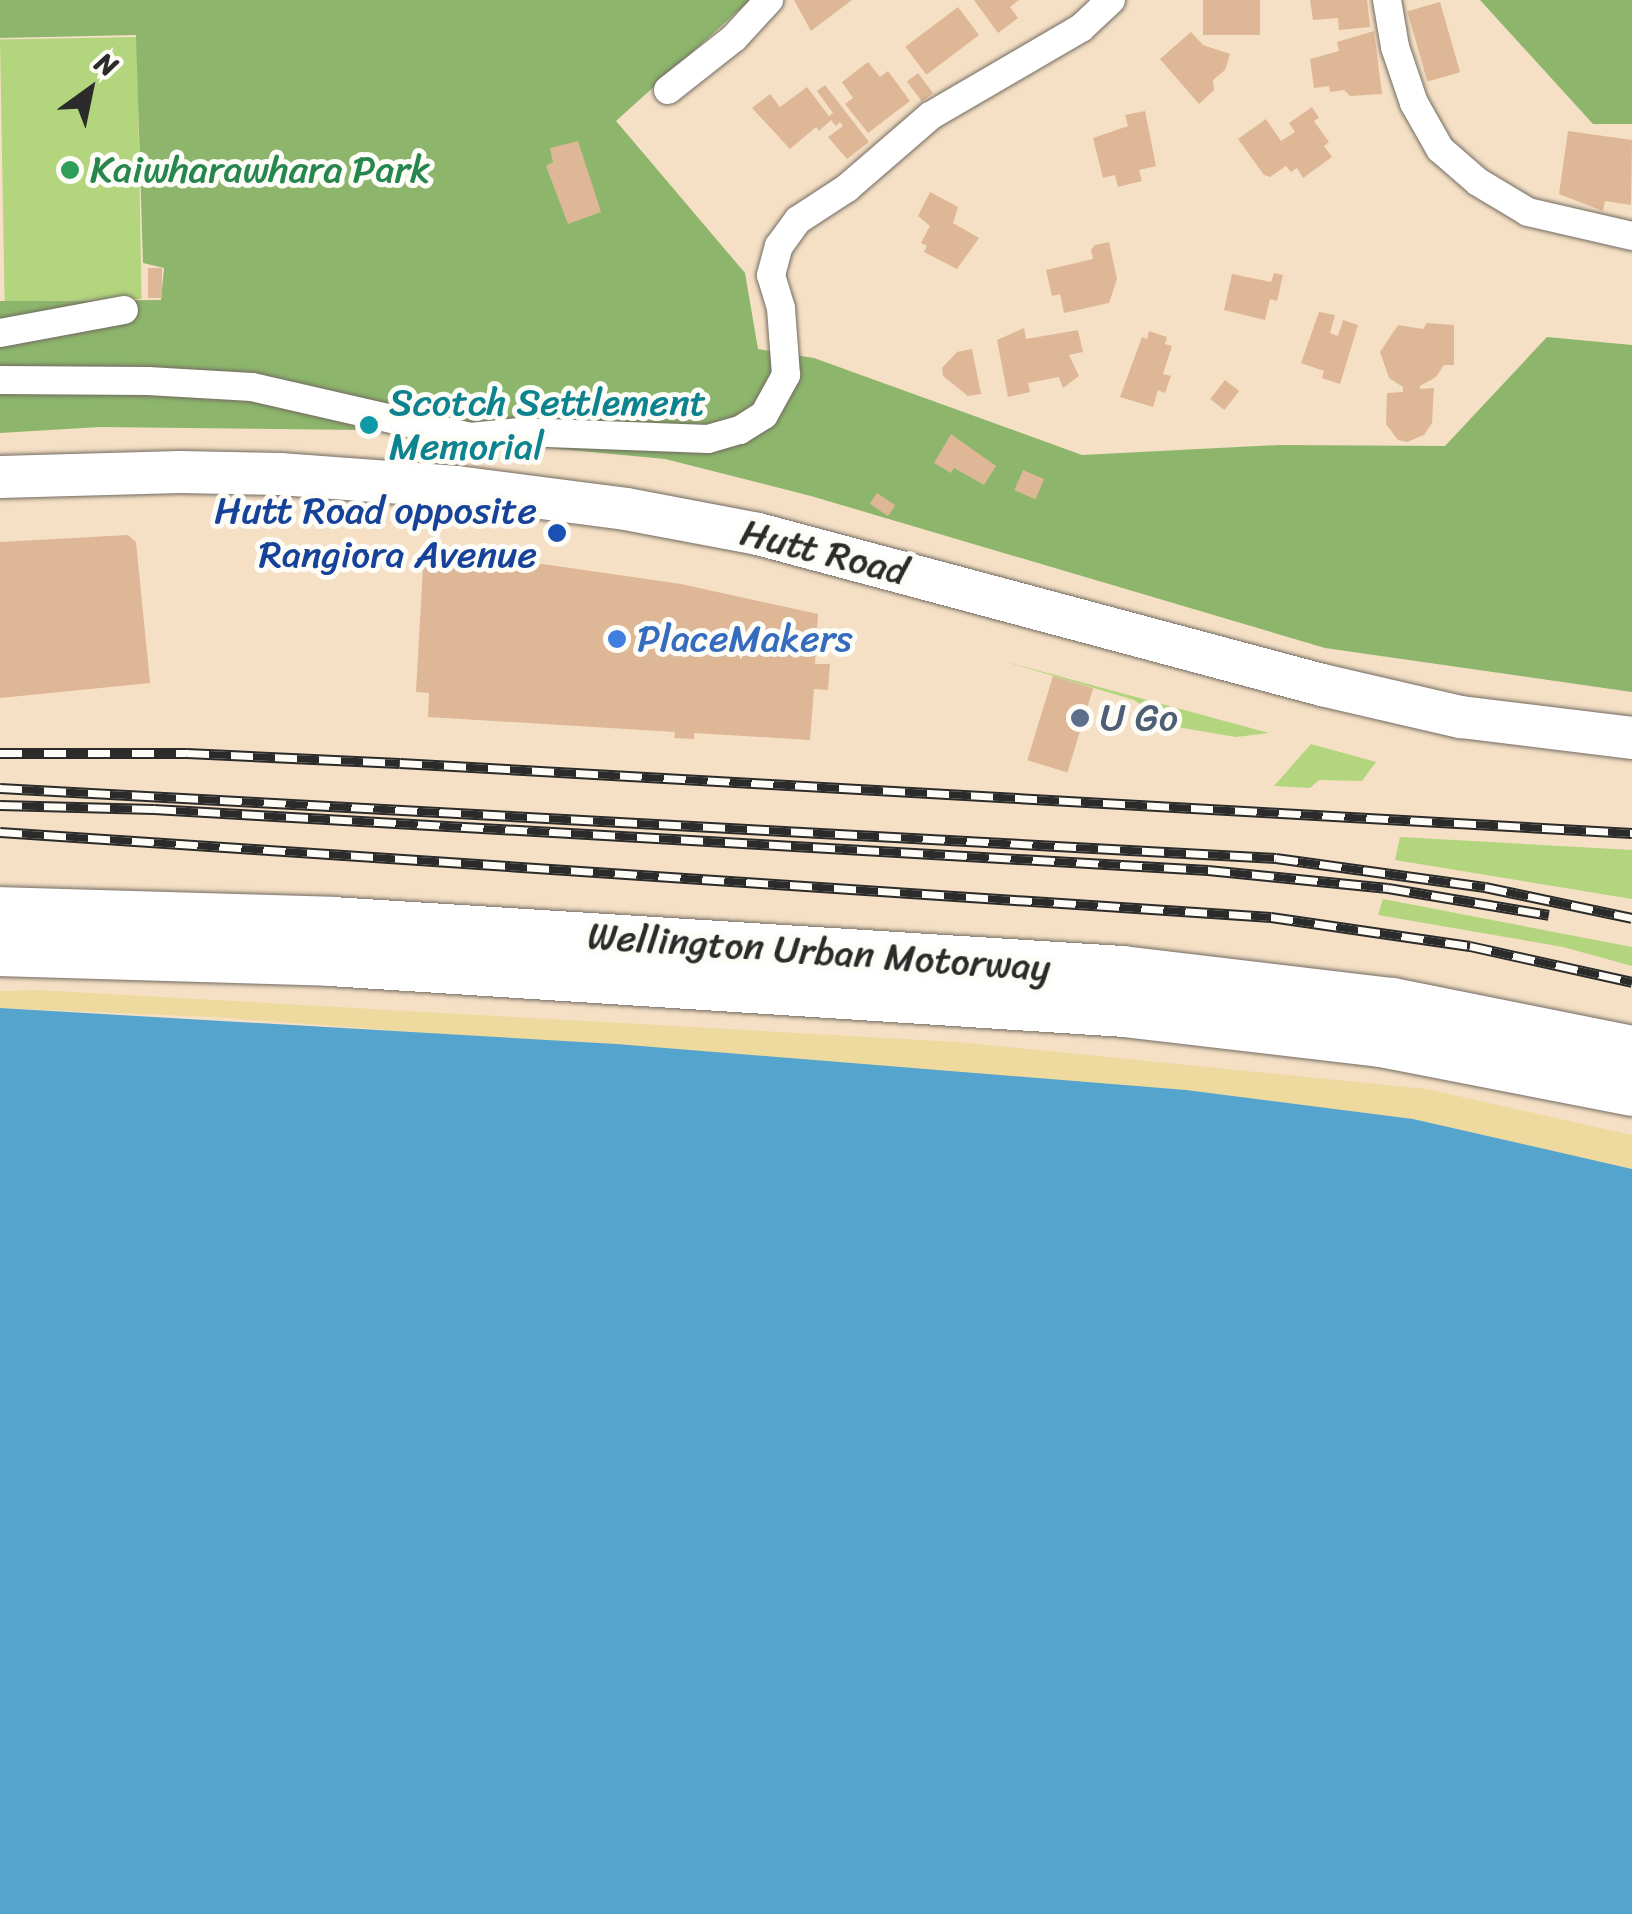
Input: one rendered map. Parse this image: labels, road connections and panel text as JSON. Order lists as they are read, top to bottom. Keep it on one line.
{"streets":{"highway":["Wellington Urban Motorway"],"main road":["Hutt Road"]},"places":["Kaiwharawhara Park","Scotch Settlement Memorial","Hutt Road opposite Rangiora Avenue","PlaceMakers","U Go"],"north":"top right"}
